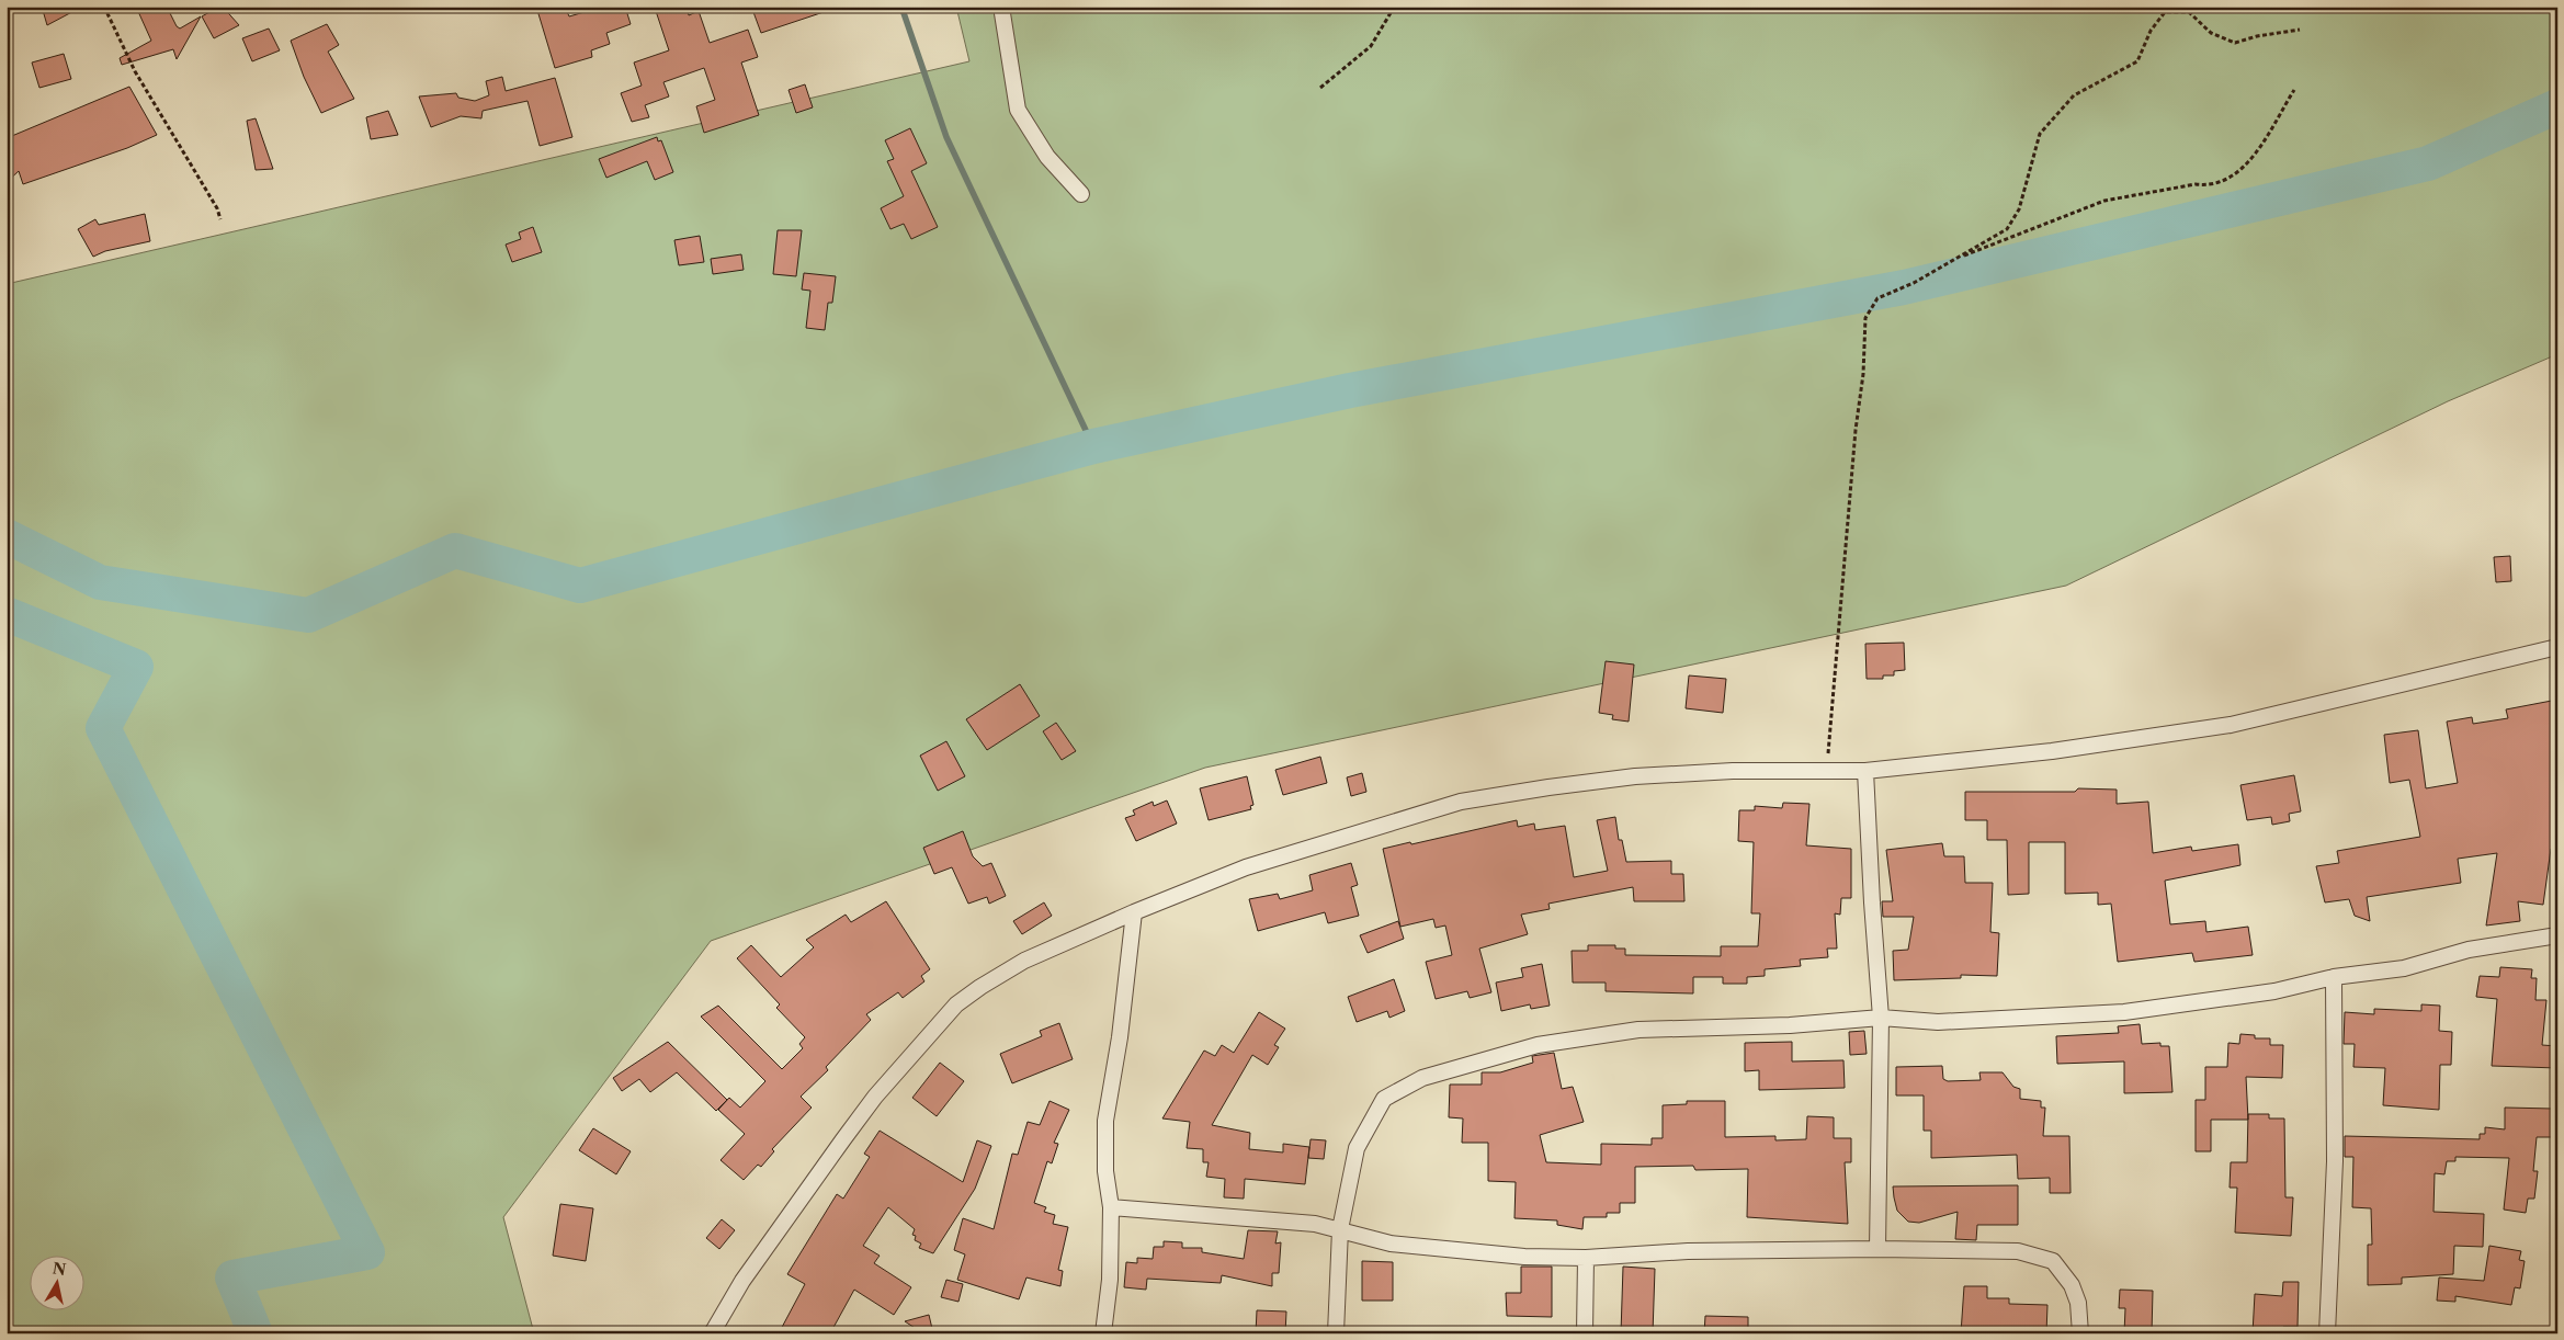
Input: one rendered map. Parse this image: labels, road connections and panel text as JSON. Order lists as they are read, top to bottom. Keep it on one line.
{"north":"top"}
